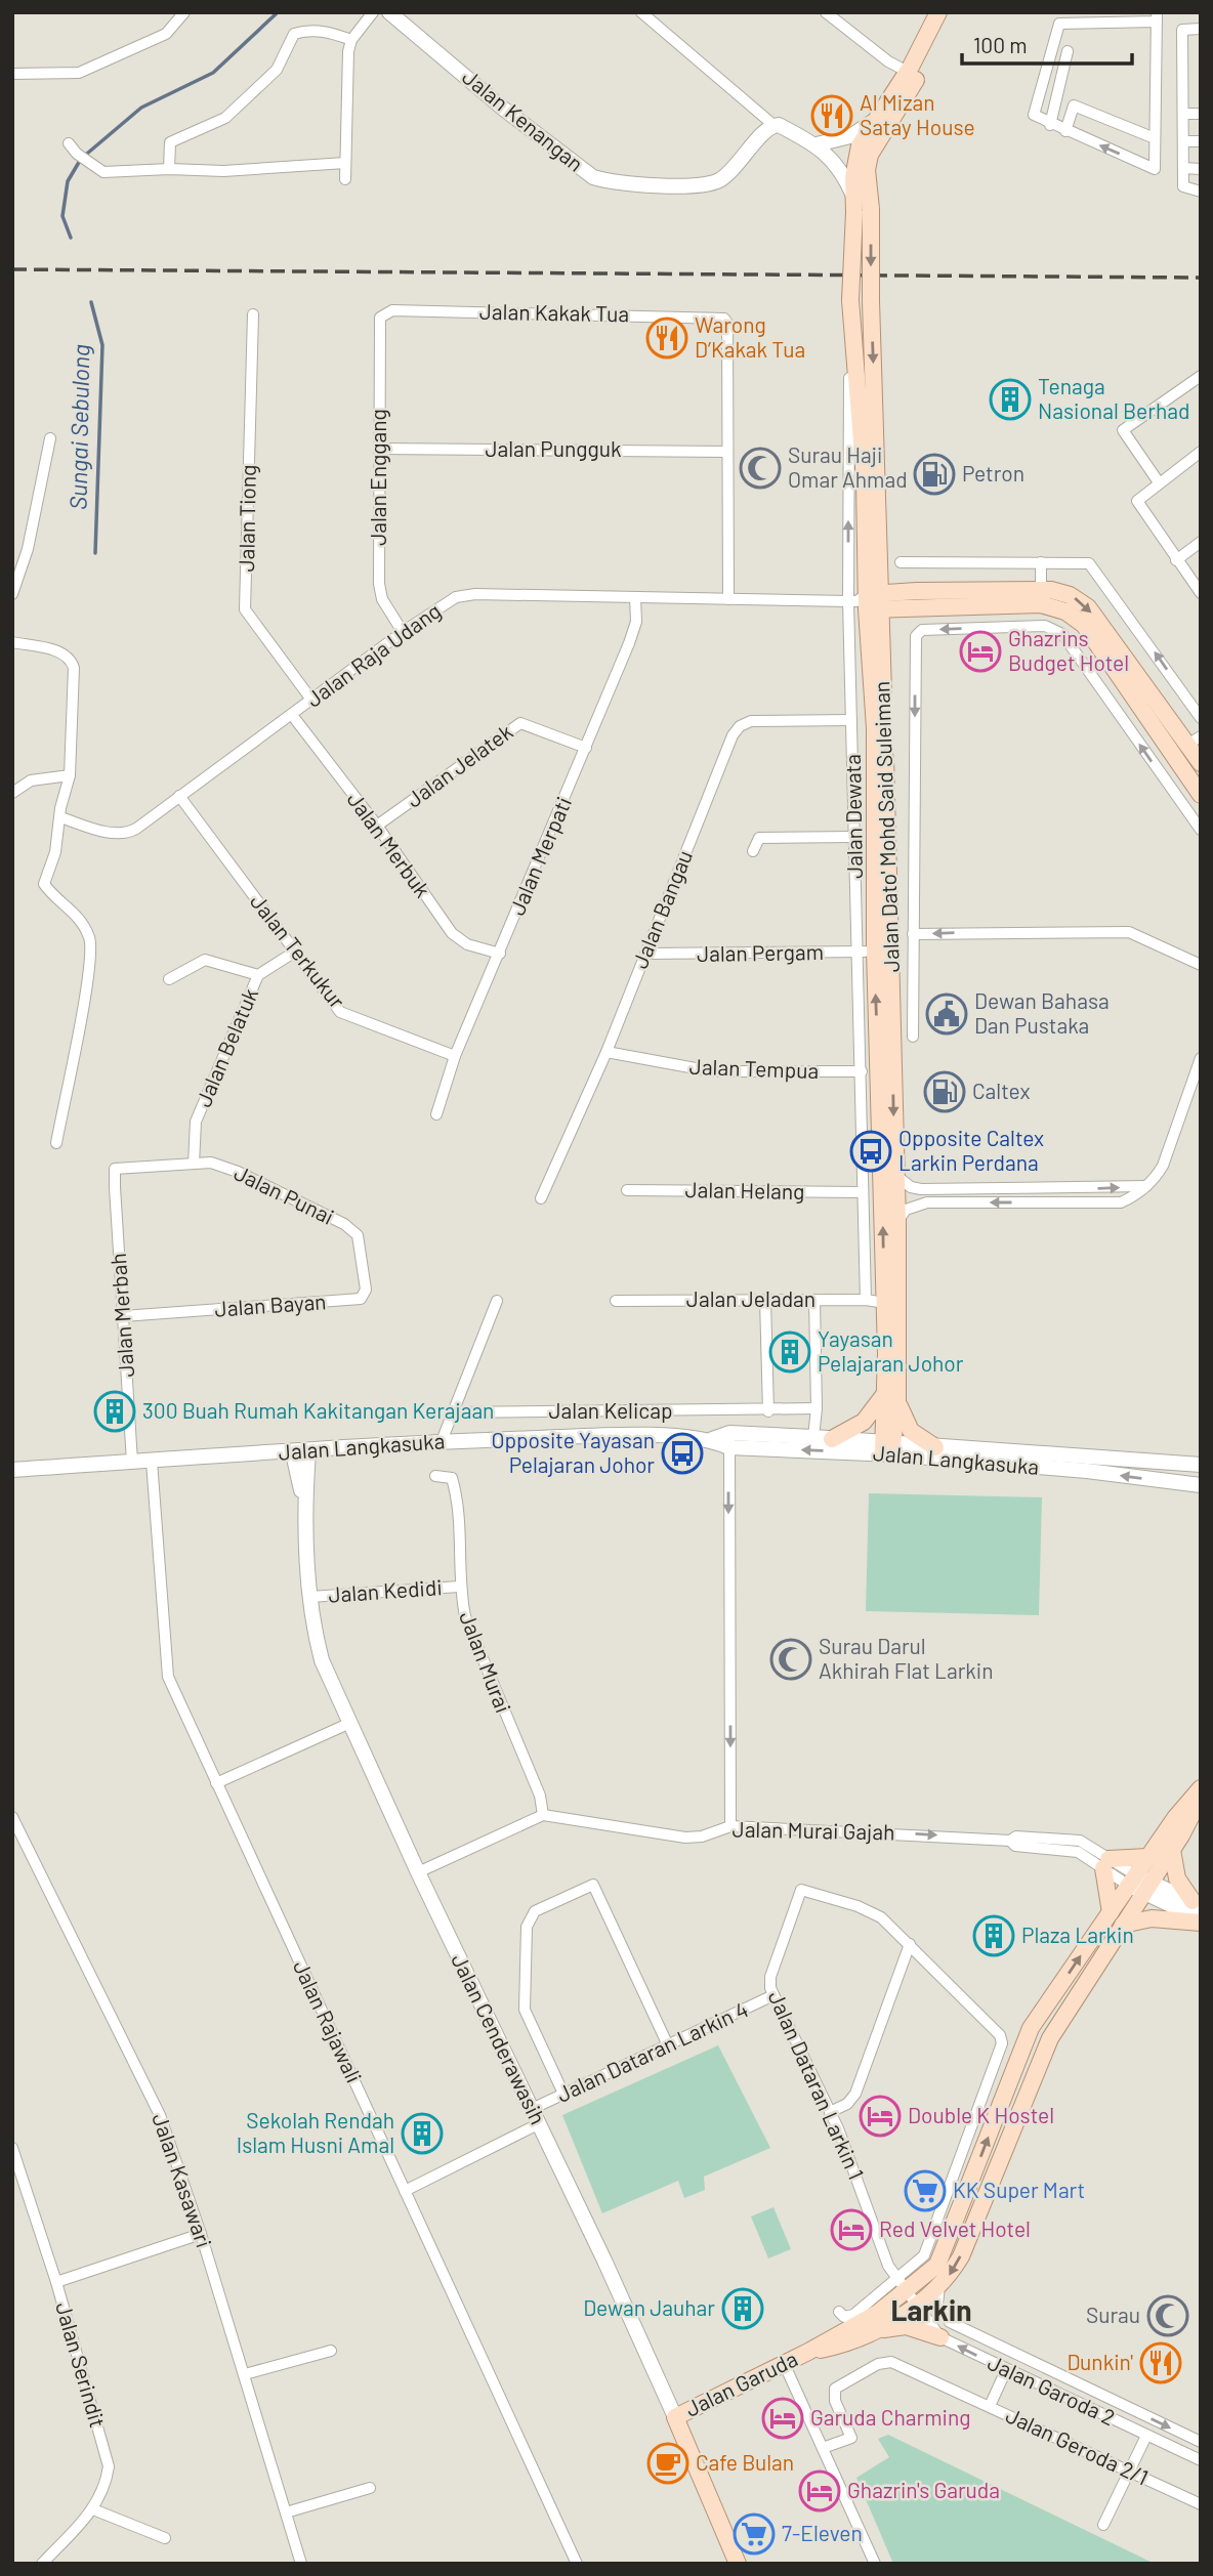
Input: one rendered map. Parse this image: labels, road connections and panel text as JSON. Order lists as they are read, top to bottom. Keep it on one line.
{"streets":{"main road":["Jalan Dato' Mohd Said Suleiman","Jalan Cenderawasih","Jalan Garuda"],"street":["Jalan Kenangan","Jalan Kakak Tua","Jalan Pungguk","Jalan Enggang","Jalan Tiong","Jalan Raja Udang","Jalan Jelatek","Jalan Dewata","Jalan Merbuk","Jalan Merpati","Jalan Bangau","Jalan Terkukur","Jalan Pergam","Jalan Belatuk","Jalan Tempua","Jalan Helang","Jalan Punai","Jalan Jeladan","Jalan Bayan","Jalan Merbah","Jalan Kelicap","Jalan Langkasuka","Jalan Kedidi","Jalan Murai","Jalan Murai Gajah","Jalan Rajawali","Jalan Dataran Larkin 4","Jalan Dataran Larkin 1","Jalan Kasawari","Jalan Serindit","Jalan Garoda 2","Jalan Geroda 2/1"]},"crossings":[["Jalan Kakak Tua","Jalan Pungguk"],["Jalan Kakak Tua","Jalan Enggang"],["Jalan Pungguk","Jalan Enggang"],["Jalan Enggang","Jalan Raja Udang"],["Jalan Tiong","Jalan Raja Udang"],["Jalan Raja Udang","Jalan Dewata"],["Jalan Raja Udang","Jalan Dato' Mohd Said Suleiman"],["Jalan Raja Udang","Jalan Merbuk"],["Jalan Raja Udang","Jalan Merpati"],["Jalan Raja Udang","Jalan Terkukur"],["Jalan Jelatek","Jalan Merbuk"],["Jalan Jelatek","Jalan Merpati"],["Jalan Dewata","Jalan Dato' Mohd Said Suleiman"],["Jalan Dewata","Jalan Bangau"],["Jalan Dewata","Jalan Pergam"],["Jalan Dewata","Jalan Tempua"],["Jalan Dewata","Jalan Helang"],["Jalan Dewata","Jalan Jeladan"],["Jalan Dato' Mohd Said Suleiman","Jalan Pergam"],["Jalan Dato' Mohd Said Suleiman","Jalan Jeladan"],["Jalan Dato' Mohd Said Suleiman","Jalan Langkasuka"],["Jalan Merbuk","Jalan Merpati"],["Jalan Merpati","Jalan Terkukur"],["Jalan Bangau","Jalan Pergam"],["Jalan Bangau","Jalan Tempua"],["Jalan Terkukur","Jalan Belatuk"],["Jalan Belatuk","Jalan Punai"],["Jalan Punai","Jalan Bayan"],["Jalan Punai","Jalan Merbah"],["Jalan Bayan","Jalan Merbah"],["Jalan Merbah","Jalan Langkasuka"],["Jalan Langkasuka","Jalan Rajawali"],["Jalan Langkasuka","Jalan Cenderawasih"],["Jalan Kedidi","Jalan Murai"],["Jalan Kedidi","Jalan Cenderawasih"],["Jalan Murai","Jalan Murai Gajah"],["Jalan Murai Gajah","Jalan Garuda"],["Jalan Cenderawasih","Jalan Dataran Larkin 4"],["Jalan Cenderawasih","Jalan Garuda"],["Jalan Dataran Larkin 4","Jalan Dataran Larkin 1"],["Jalan Dataran Larkin 1","Jalan Garuda"],["Jalan Dataran Larkin 1","Jalan Garoda 2"],["Jalan Garuda","Jalan Garoda 2"]],"one_way":["Jalan Murai Gajah"],"districts":["Larkin"],"water":["Sungai Sebulong"],"places":{"restaurant":["Al Mizan Satay House","Warong D’Kakak Tua","Dunkin'"],"building":["Tenaga Nasional Berhad","Yayasan Pelajaran Johor","300 Buah Rumah Kakitangan Kerajaan","Plaza Larkin","Sekolah Rendah Islam Husni Amal","Dewan Jauhar"],"mosque":["Surau Haji Omar Ahmad","Surau Darul Akhirah Flat Larkin","Surau"],"fuel station":["Petron","Caltex"],"hotel":["Ghazrins Budget Hotel","Double K Hostel","Red Velvet Hotel","Garuda Charming","Ghazrin's Garuda"],"public building":["Dewan Bahasa Dan Pustaka"],"bus stop":["Opposite Caltex Larkin Perdana","Opposite Yayasan Pelajaran Johor"],"supermarket":["KK Super Mart","7-Eleven"],"cafe":["Cafe Bulan"]},"scale_bar":"100 m"}
